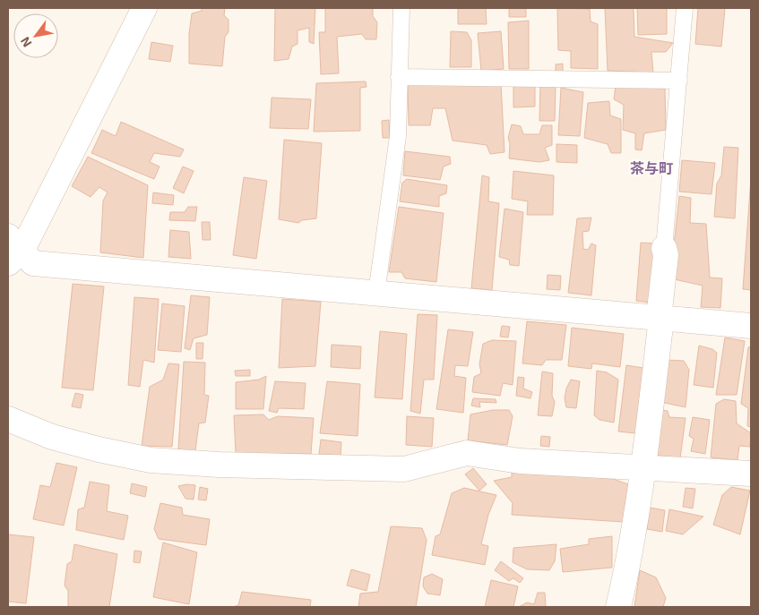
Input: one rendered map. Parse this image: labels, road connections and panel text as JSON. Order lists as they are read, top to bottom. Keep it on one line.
{"districts":["茶与町"],"north":"bottom left"}
